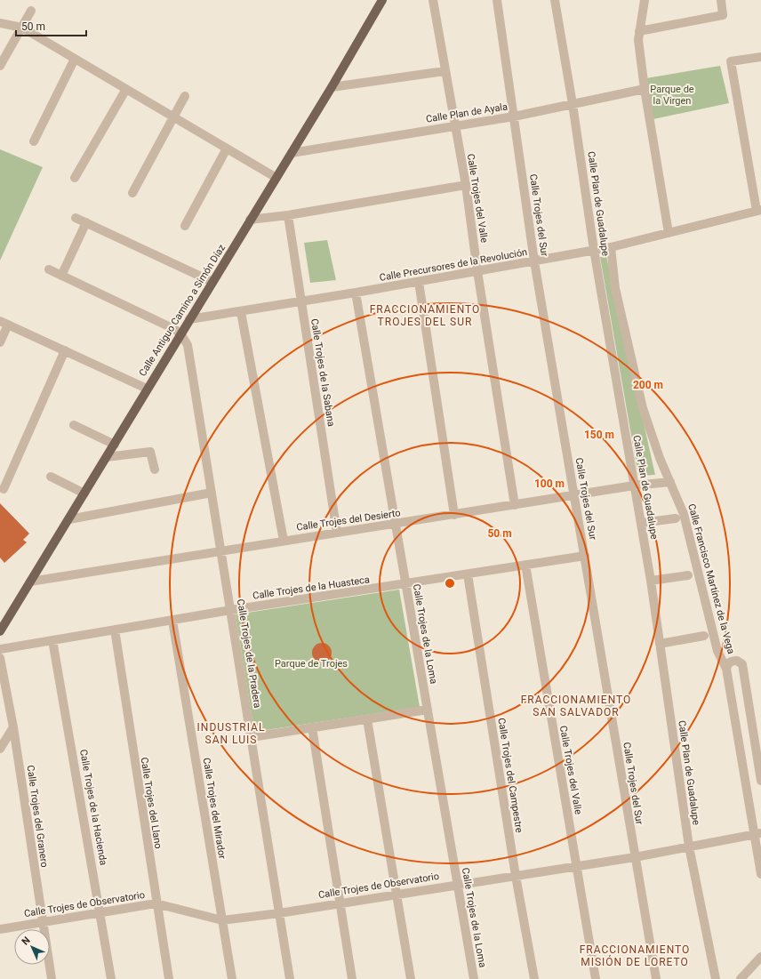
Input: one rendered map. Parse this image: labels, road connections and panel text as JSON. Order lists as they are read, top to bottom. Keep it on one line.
{"streets":{"main road":["Calle Antiguo Camino a Simón Díaz"],"street":["Calle Plan de Ayala","Calle Trojes del Valle","Calle Plan de Guadalupe","Calle Trojes del Sur","Calle Precursores de la Revolución","Calle Trojes de la Sabana","Calle Trojes del Desierto","Calle Francisco Martínez de la Vega","Calle Trojes de la Huasteca","Calle Trojes de la Loma","Calle Trojes de la Pradera","Calle Trojes del Campestre","Calle Trojes del Llano","Calle Trojes de la Hacienda","Calle Trojes del Mirador","Calle Trojes del Granero","Calle Trojes de Observatorio"]},"crossings":[["Calle Plan de Ayala","Calle Trojes del Valle"],["Calle Plan de Ayala","Calle Plan de Guadalupe"],["Calle Plan de Ayala","Calle Trojes del Sur"],["Calle Plan de Ayala","Calle Antiguo Camino a Simón Díaz"],["Calle Trojes del Valle","Calle Precursores de la Revolución"],["Calle Trojes del Valle","Calle Trojes del Desierto"],["Calle Trojes del Valle","Calle Trojes de la Huasteca"],["Calle Trojes del Valle","Calle Trojes de Observatorio"],["Calle Plan de Guadalupe","Calle Precursores de la Revolución"],["Calle Plan de Guadalupe","Calle Trojes del Desierto"],["Calle Plan de Guadalupe","Calle Trojes de Observatorio"],["Calle Trojes del Sur","Calle Precursores de la Revolución"],["Calle Trojes del Sur","Calle Trojes del Desierto"],["Calle Trojes del Sur","Calle Trojes de la Huasteca"],["Calle Trojes del Sur","Calle Trojes de Observatorio"],["Calle Precursores de la Revolución","Calle Antiguo Camino a Simón Díaz"],["Calle Precursores de la Revolución","Calle Trojes de la Sabana"],["Calle Precursores de la Revolución","Calle Francisco Martínez de la Vega"],["Calle Precursores de la Revolución","Calle Trojes de la Loma"],["Calle Antiguo Camino a Simón Díaz","Calle Trojes del Desierto"],["Calle Antiguo Camino a Simón Díaz","Calle Trojes de la Pradera"],["Calle Trojes de la Sabana","Calle Trojes del Desierto"],["Calle Trojes del Desierto","Calle Francisco Martínez de la Vega"],["Calle Trojes del Desierto","Calle Trojes de la Loma"],["Calle Trojes del Desierto","Calle Trojes de la Pradera"],["Calle Francisco Martínez de la Vega","Calle Trojes de Observatorio"],["Calle Trojes de la Huasteca","Calle Trojes de la Loma"],["Calle Trojes de la Huasteca","Calle Trojes de la Pradera"],["Calle Trojes de la Huasteca","Calle Trojes del Campestre"],["Calle Trojes de la Huasteca","Calle Trojes del Llano"],["Calle Trojes de la Huasteca","Calle Trojes de la Hacienda"],["Calle Trojes de la Huasteca","Calle Trojes del Mirador"],["Calle Trojes de la Loma","Calle Trojes de Observatorio"],["Calle Trojes de la Pradera","Calle Trojes de Observatorio"],["Calle Trojes del Campestre","Calle Trojes de Observatorio"],["Calle Trojes del Llano","Calle Trojes de Observatorio"],["Calle Trojes de la Hacienda","Calle Trojes de Observatorio"],["Calle Trojes del Mirador","Calle Trojes de Observatorio"],["Calle Trojes del Granero","Calle Trojes de Observatorio"]],"districts":["FRACCIONAMIENTO TROJES DEL SUR","FRACCIONAMIENTO SAN SALVADOR","INDUSTRIAL SAN LUIS","FRACCIONAMIENTO MISIÓN DE LORETO"],"parks":["Parque de la Virgen","Parque de Trojes"],"scale_bar":"50 m","north":"top left","rings":["200 m","150 m","100 m","50 m"]}
